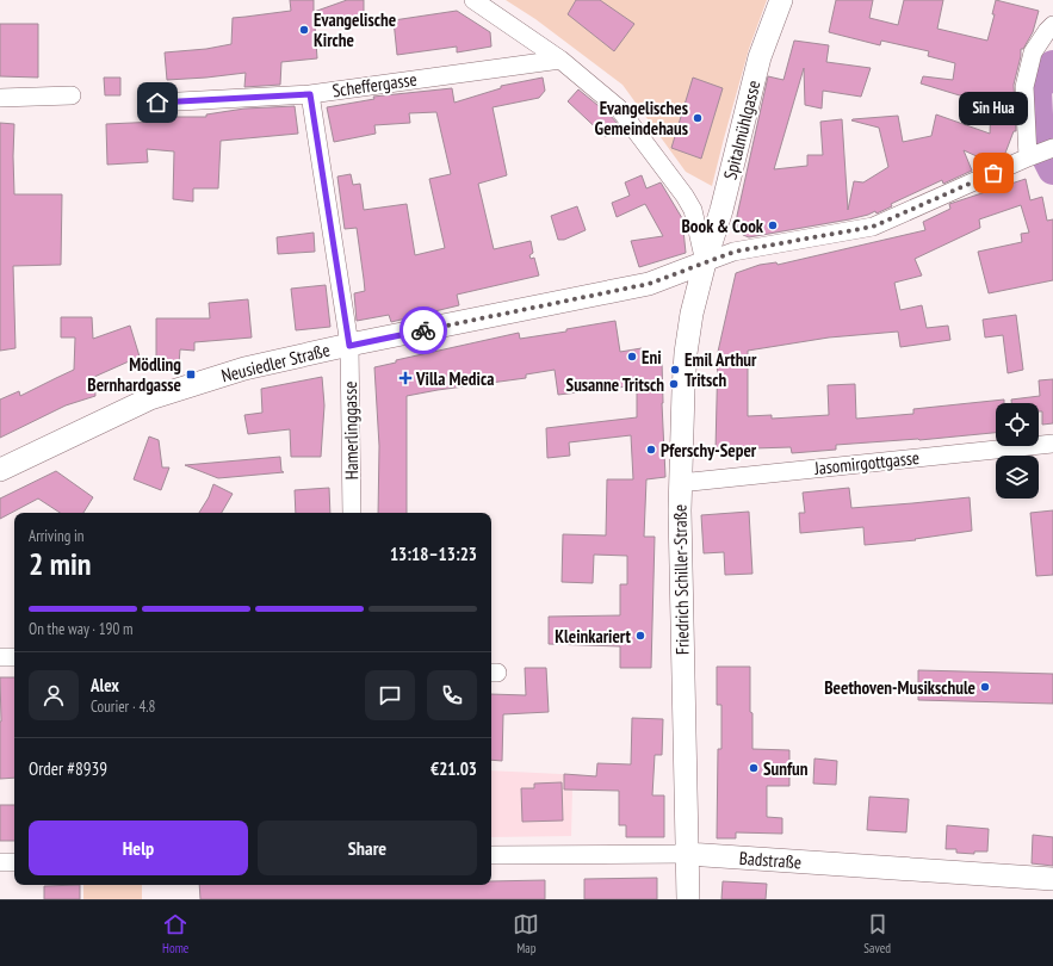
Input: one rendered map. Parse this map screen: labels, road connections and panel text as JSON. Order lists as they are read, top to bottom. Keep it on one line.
{"streets":{"main road":["Spitalmühlgasse","Neusiedler Straße","Friedrich Schiller-Straße","Badstraße"],"street":["Scheffergasse","Hamerlinggasse","Jasomirgottgasse"]},"crossings":[["Scheffergasse","Hamerlinggasse"],["Spitalmühlgasse","Neusiedler Straße"],["Spitalmühlgasse","Friedrich Schiller-Straße"],["Neusiedler Straße","Hamerlinggasse"],["Neusiedler Straße","Friedrich Schiller-Straße"],["Jasomirgottgasse","Friedrich Schiller-Straße"],["Friedrich Schiller-Straße","Badstraße"]],"places":{"other":["Evangelische Kirche","Evangelisches Gemeindehaus","Sin Hua","Book & Cook","Eni","Emil Arthur Tritsch","Susanne Tritsch","Pferschy-Seper","Kleinkariert","Beethoven-Musikschule","Sunfun"],"transit":["Mödling Bernhardgasse"],"health":["Villa Medica"]},"page":{"bubble":"Sin Hua","heading":["2 min","Arriving in","13:18–13:23"],"panel":["Alex","Courier · 4.8","Order #8939","€21.03"],"bar":"On the way · 190 m","buttons":["Help","Share"],"tabs":["Home","Map","Saved"]}}
